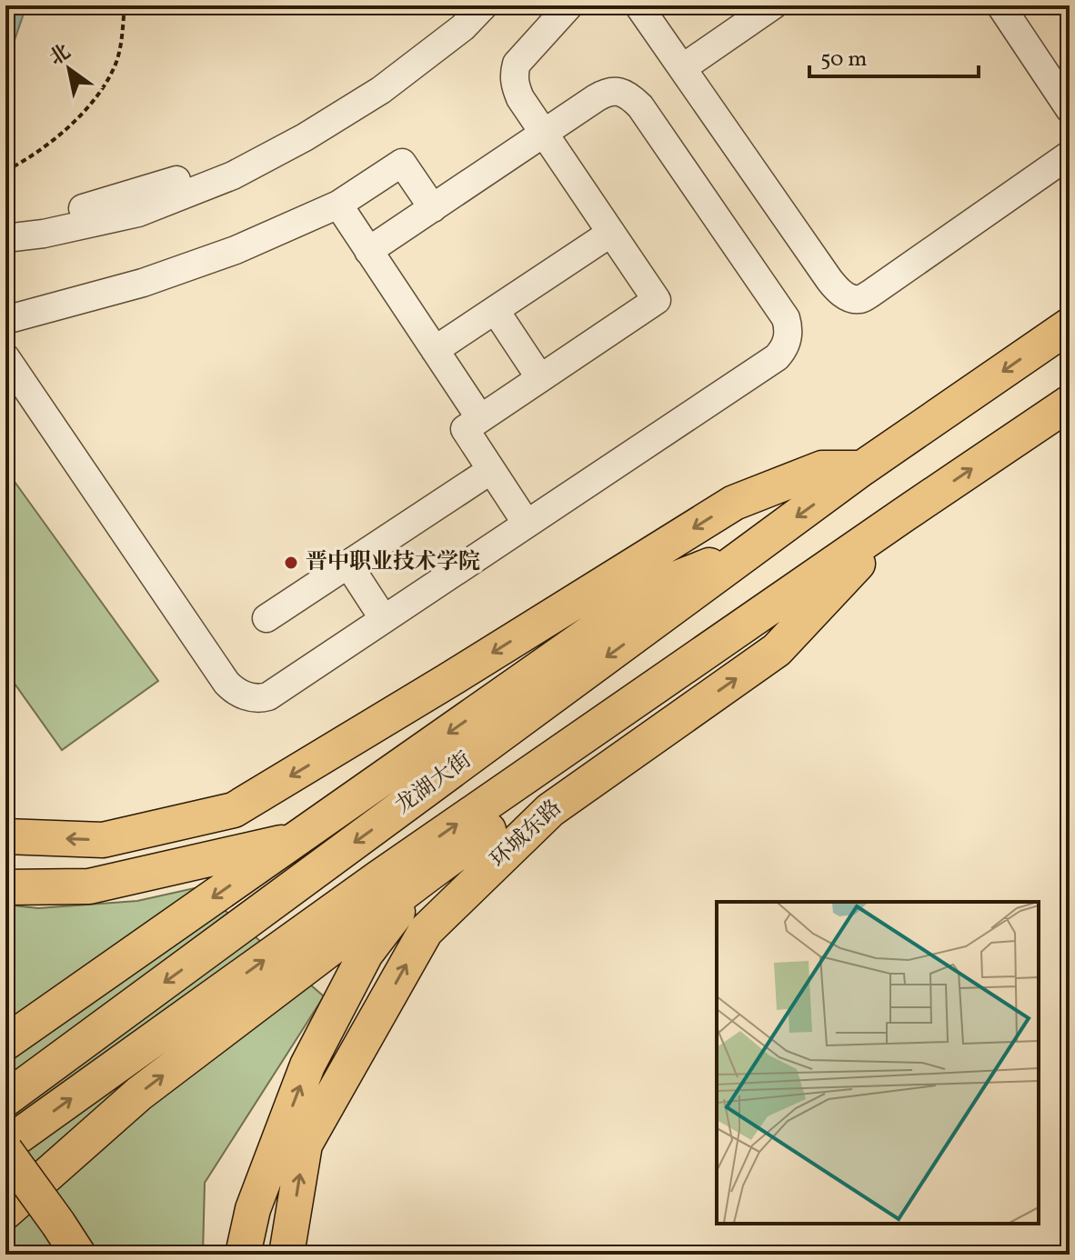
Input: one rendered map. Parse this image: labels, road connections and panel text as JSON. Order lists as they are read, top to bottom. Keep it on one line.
{"streets":{"main road":["龙湖大街","环城东路"]},"places":["晋中职业技术学院"],"scale_bar":"50 m","north":"top left"}
